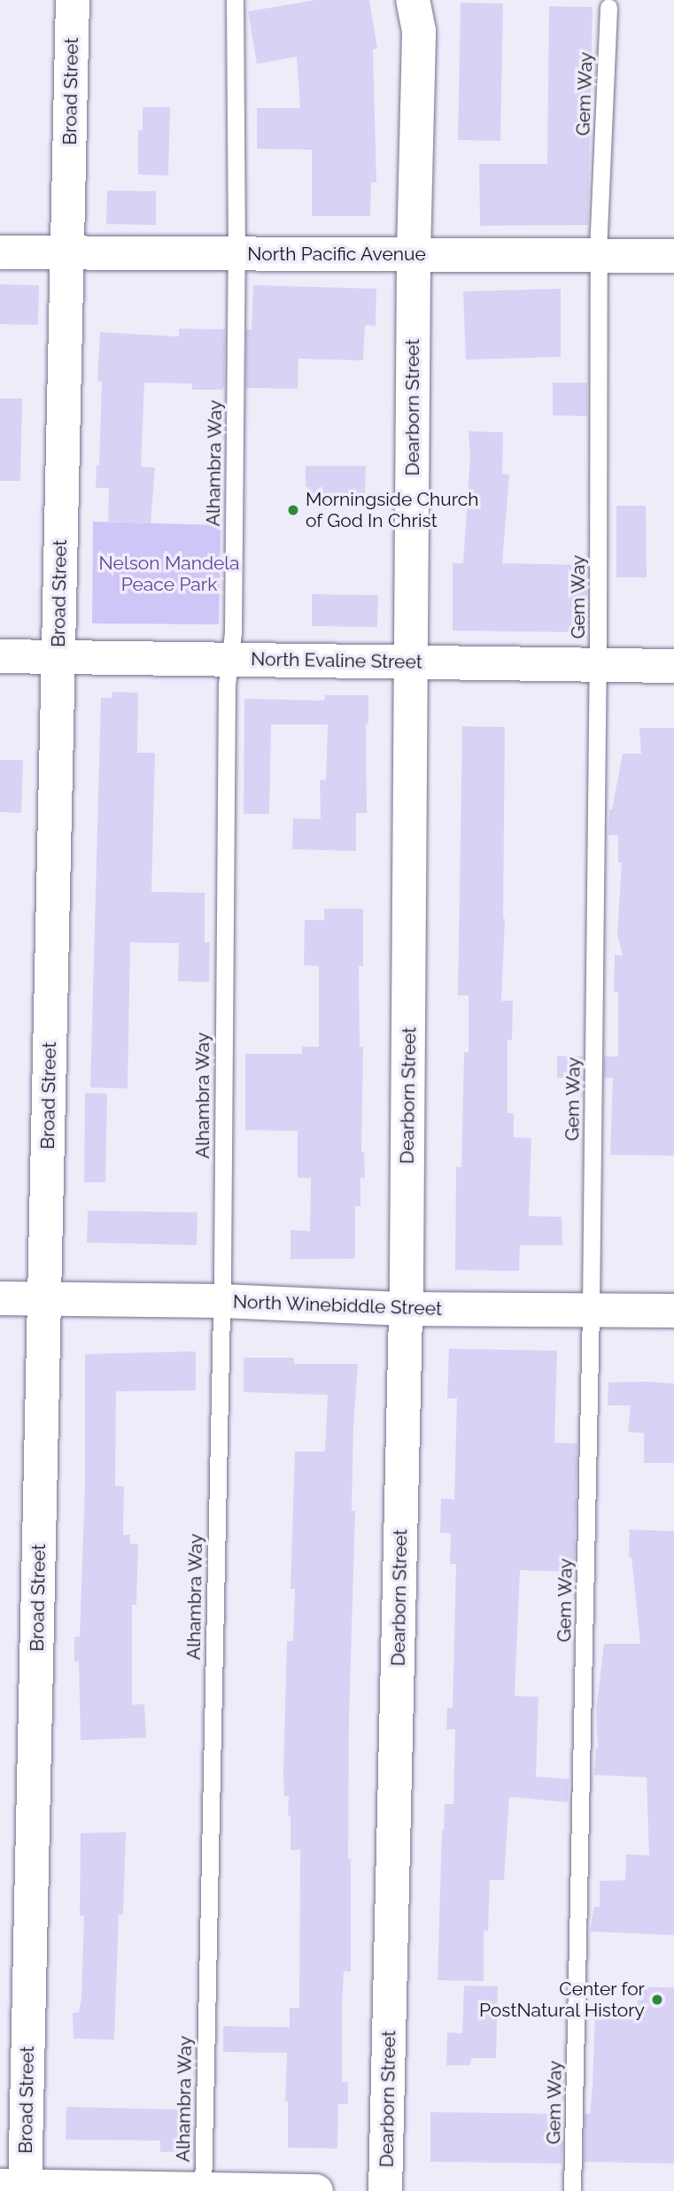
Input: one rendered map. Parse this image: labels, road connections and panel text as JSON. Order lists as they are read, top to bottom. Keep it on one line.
{"streets":{"street":["Broad Street","North Pacific Avenue","Dearborn Street","North Evaline Street","North Winebiddle Street"],"lane":["Gem Way","Alhambra Way"]},"crossings":[["Broad Street","North Pacific Avenue"],["Broad Street","North Evaline Street"],["Broad Street","North Winebiddle Street"],["Gem Way","North Pacific Avenue"],["Gem Way","North Evaline Street"],["Gem Way","North Winebiddle Street"],["North Pacific Avenue","Dearborn Street"],["North Pacific Avenue","Alhambra Way"],["Dearborn Street","North Evaline Street"],["Dearborn Street","North Winebiddle Street"],["Alhambra Way","North Evaline Street"],["Alhambra Way","North Winebiddle Street"]],"parks":["Nelson Mandela Peace Park"],"places":["Morningside Church of God In Christ","Center for PostNatural History"]}
